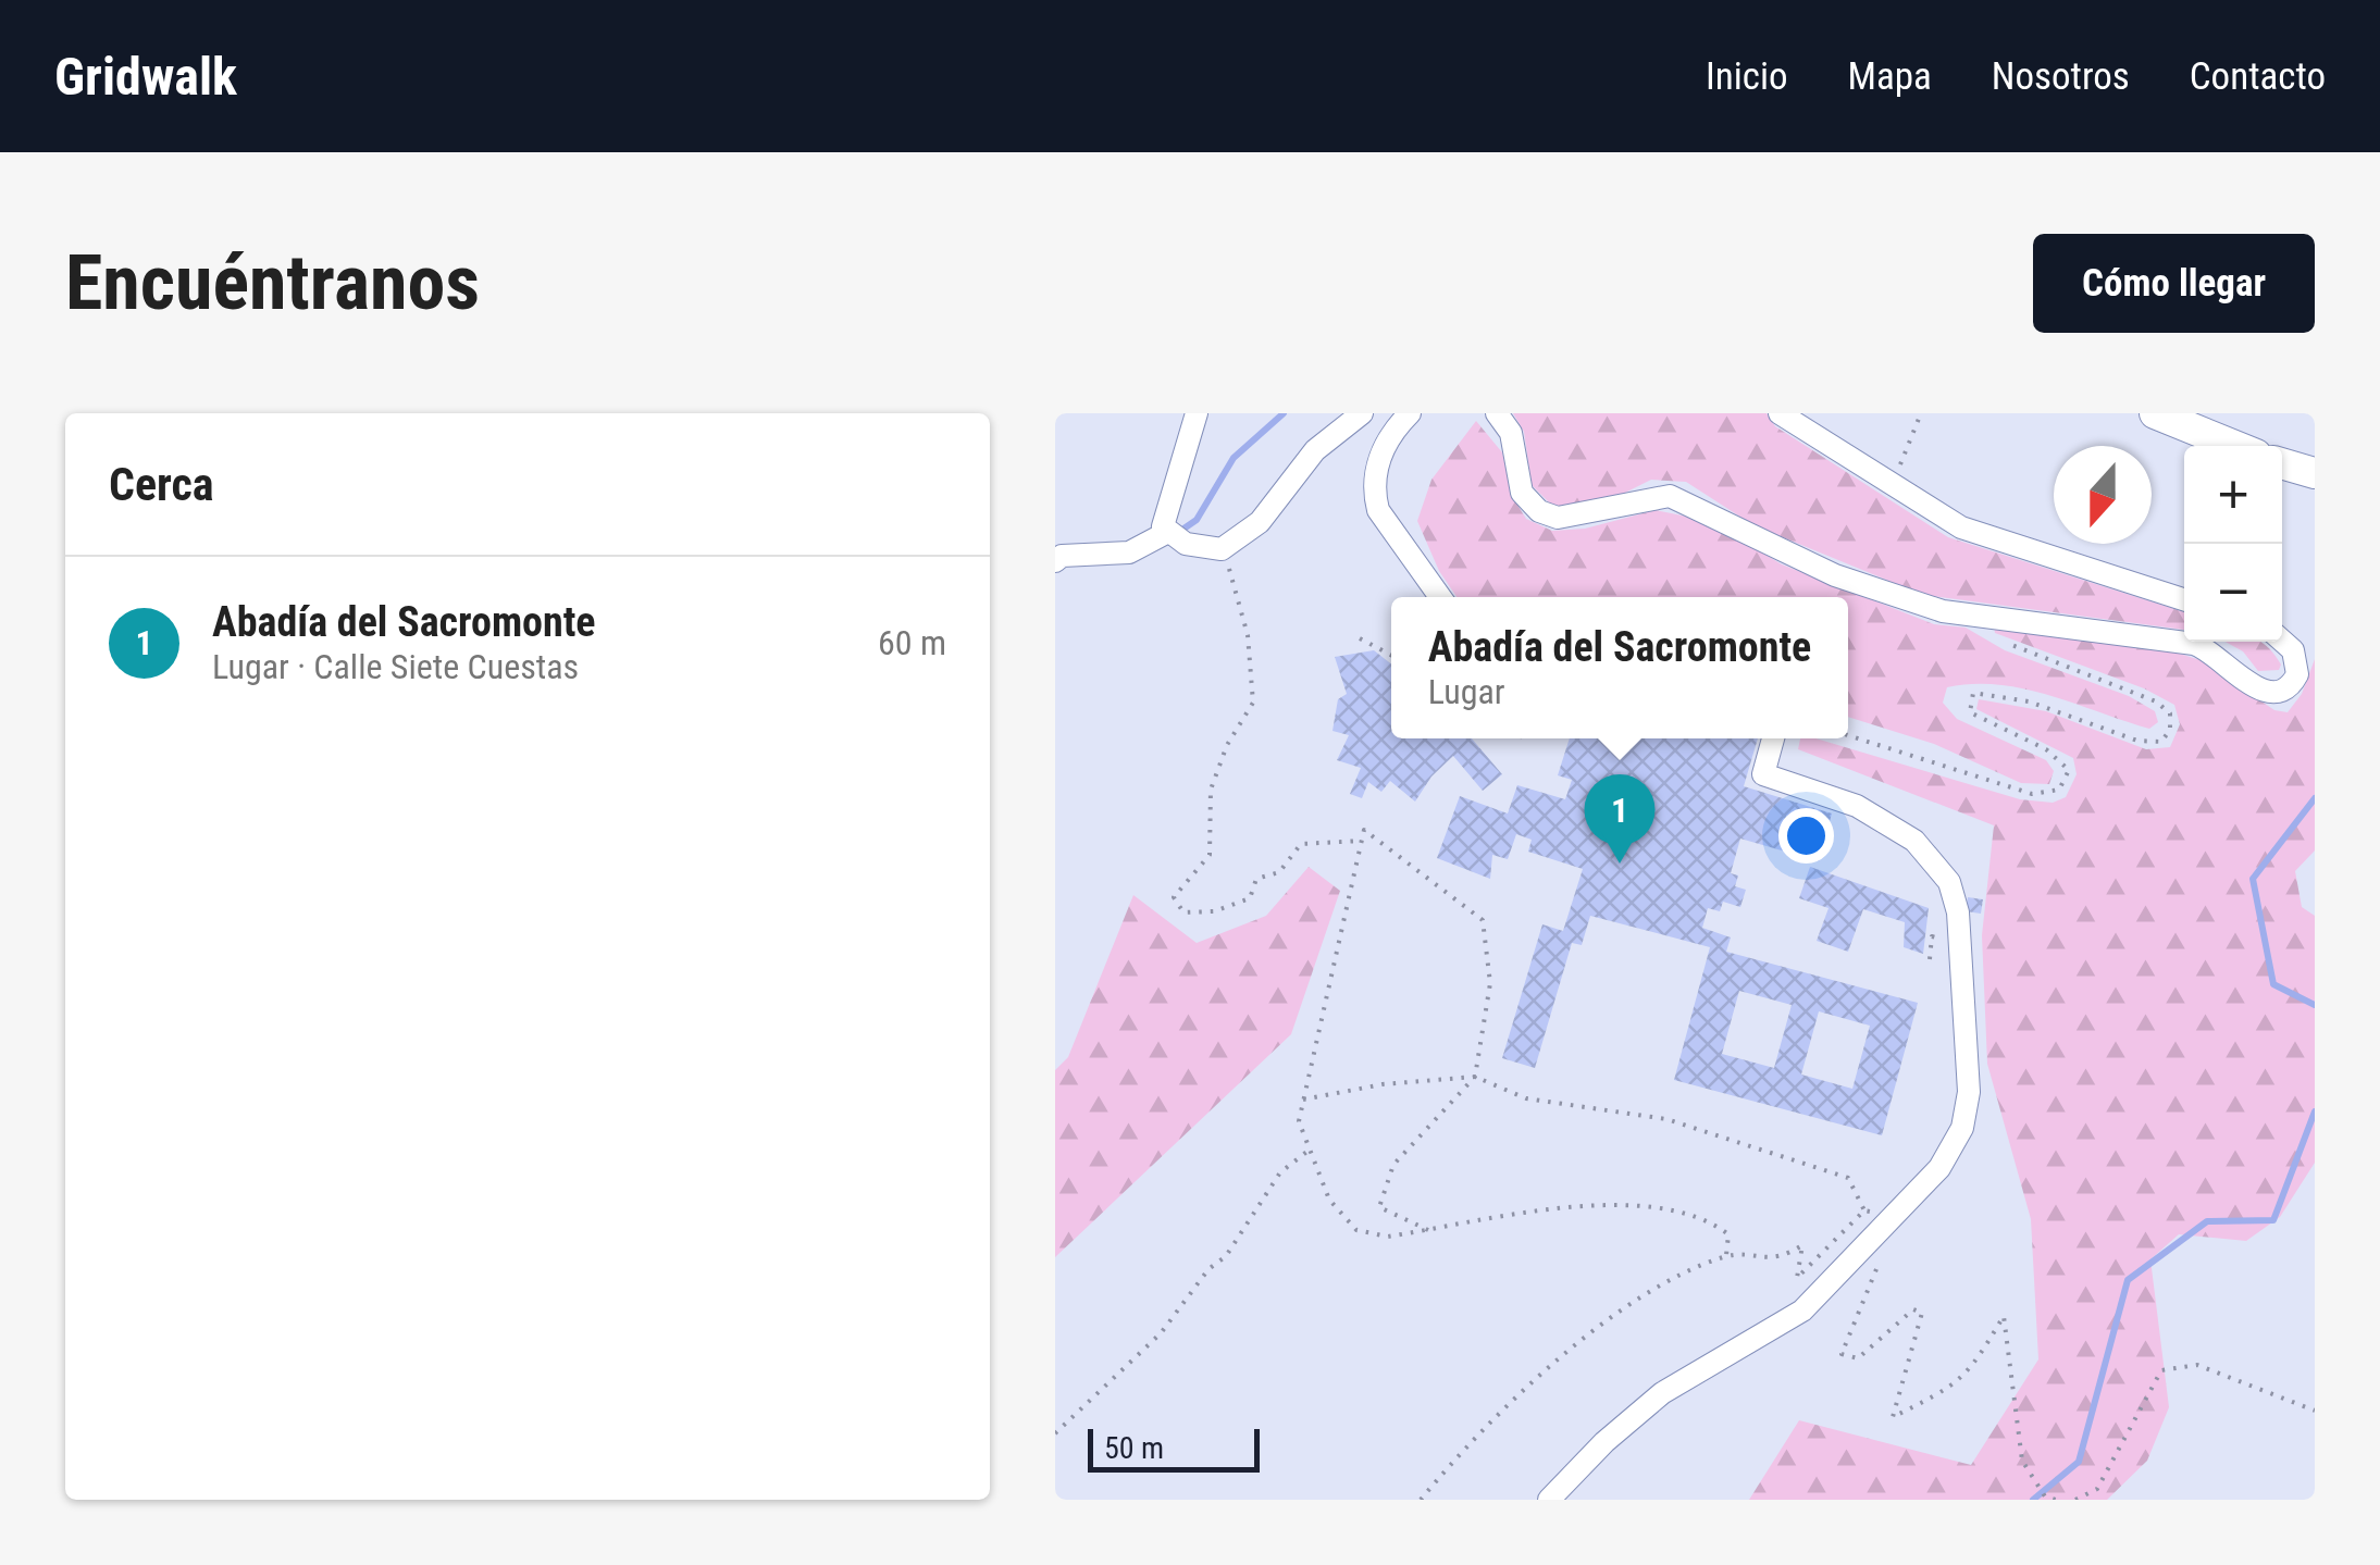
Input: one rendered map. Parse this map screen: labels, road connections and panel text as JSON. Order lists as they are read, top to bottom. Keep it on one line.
{"scale_bar":"50 m","north":"bottom","page":{"header":"Gridwalk","nav":["Inicio","Mapa","Nosotros","Contacto"],"buttons":"Cómo llegar","title":"Encuéntranos","heading":"Cerca","map_buttons":["+","−"],"list":[{"mark":"1","name":"Abadía del Sacromonte","note":"Lugar · Calle Siete Cuestas","value":"60 m"}],"popup":["Abadía del Sacromonte","Lugar"],"pins":"1","scale":"50 m"}}
